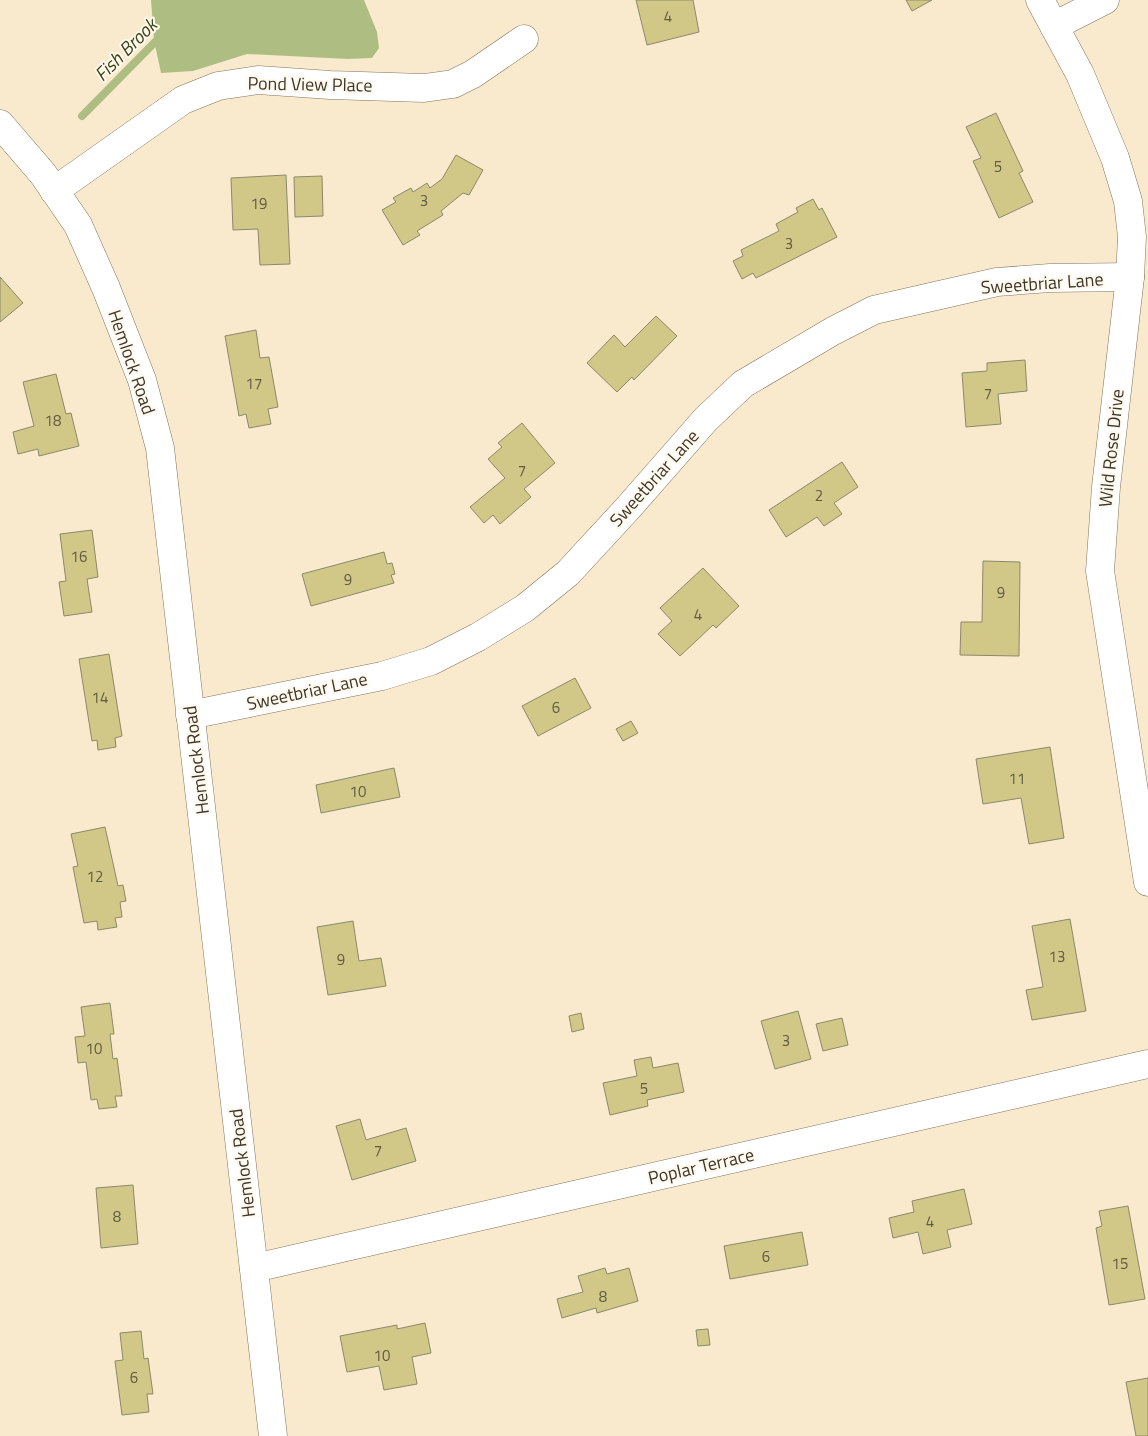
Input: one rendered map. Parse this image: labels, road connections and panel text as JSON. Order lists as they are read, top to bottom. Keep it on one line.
{"streets":{"street":["Pond View Place","Sweetbriar Lane","Hemlock Road","Wild Rose Drive","Poplar Terrace"]},"crossings":[["Pond View Place","Hemlock Road"],["Sweetbriar Lane","Hemlock Road"],["Sweetbriar Lane","Wild Rose Drive"],["Hemlock Road","Poplar Terrace"]],"water":["Fish Brook"],"house_numbers":["4","5","3","19","3","17","7","18","7","2","16","9","9","4","14","6","11","10","12","13","9","3","10","5","7","8","4","6","15","8","10","6"]}
